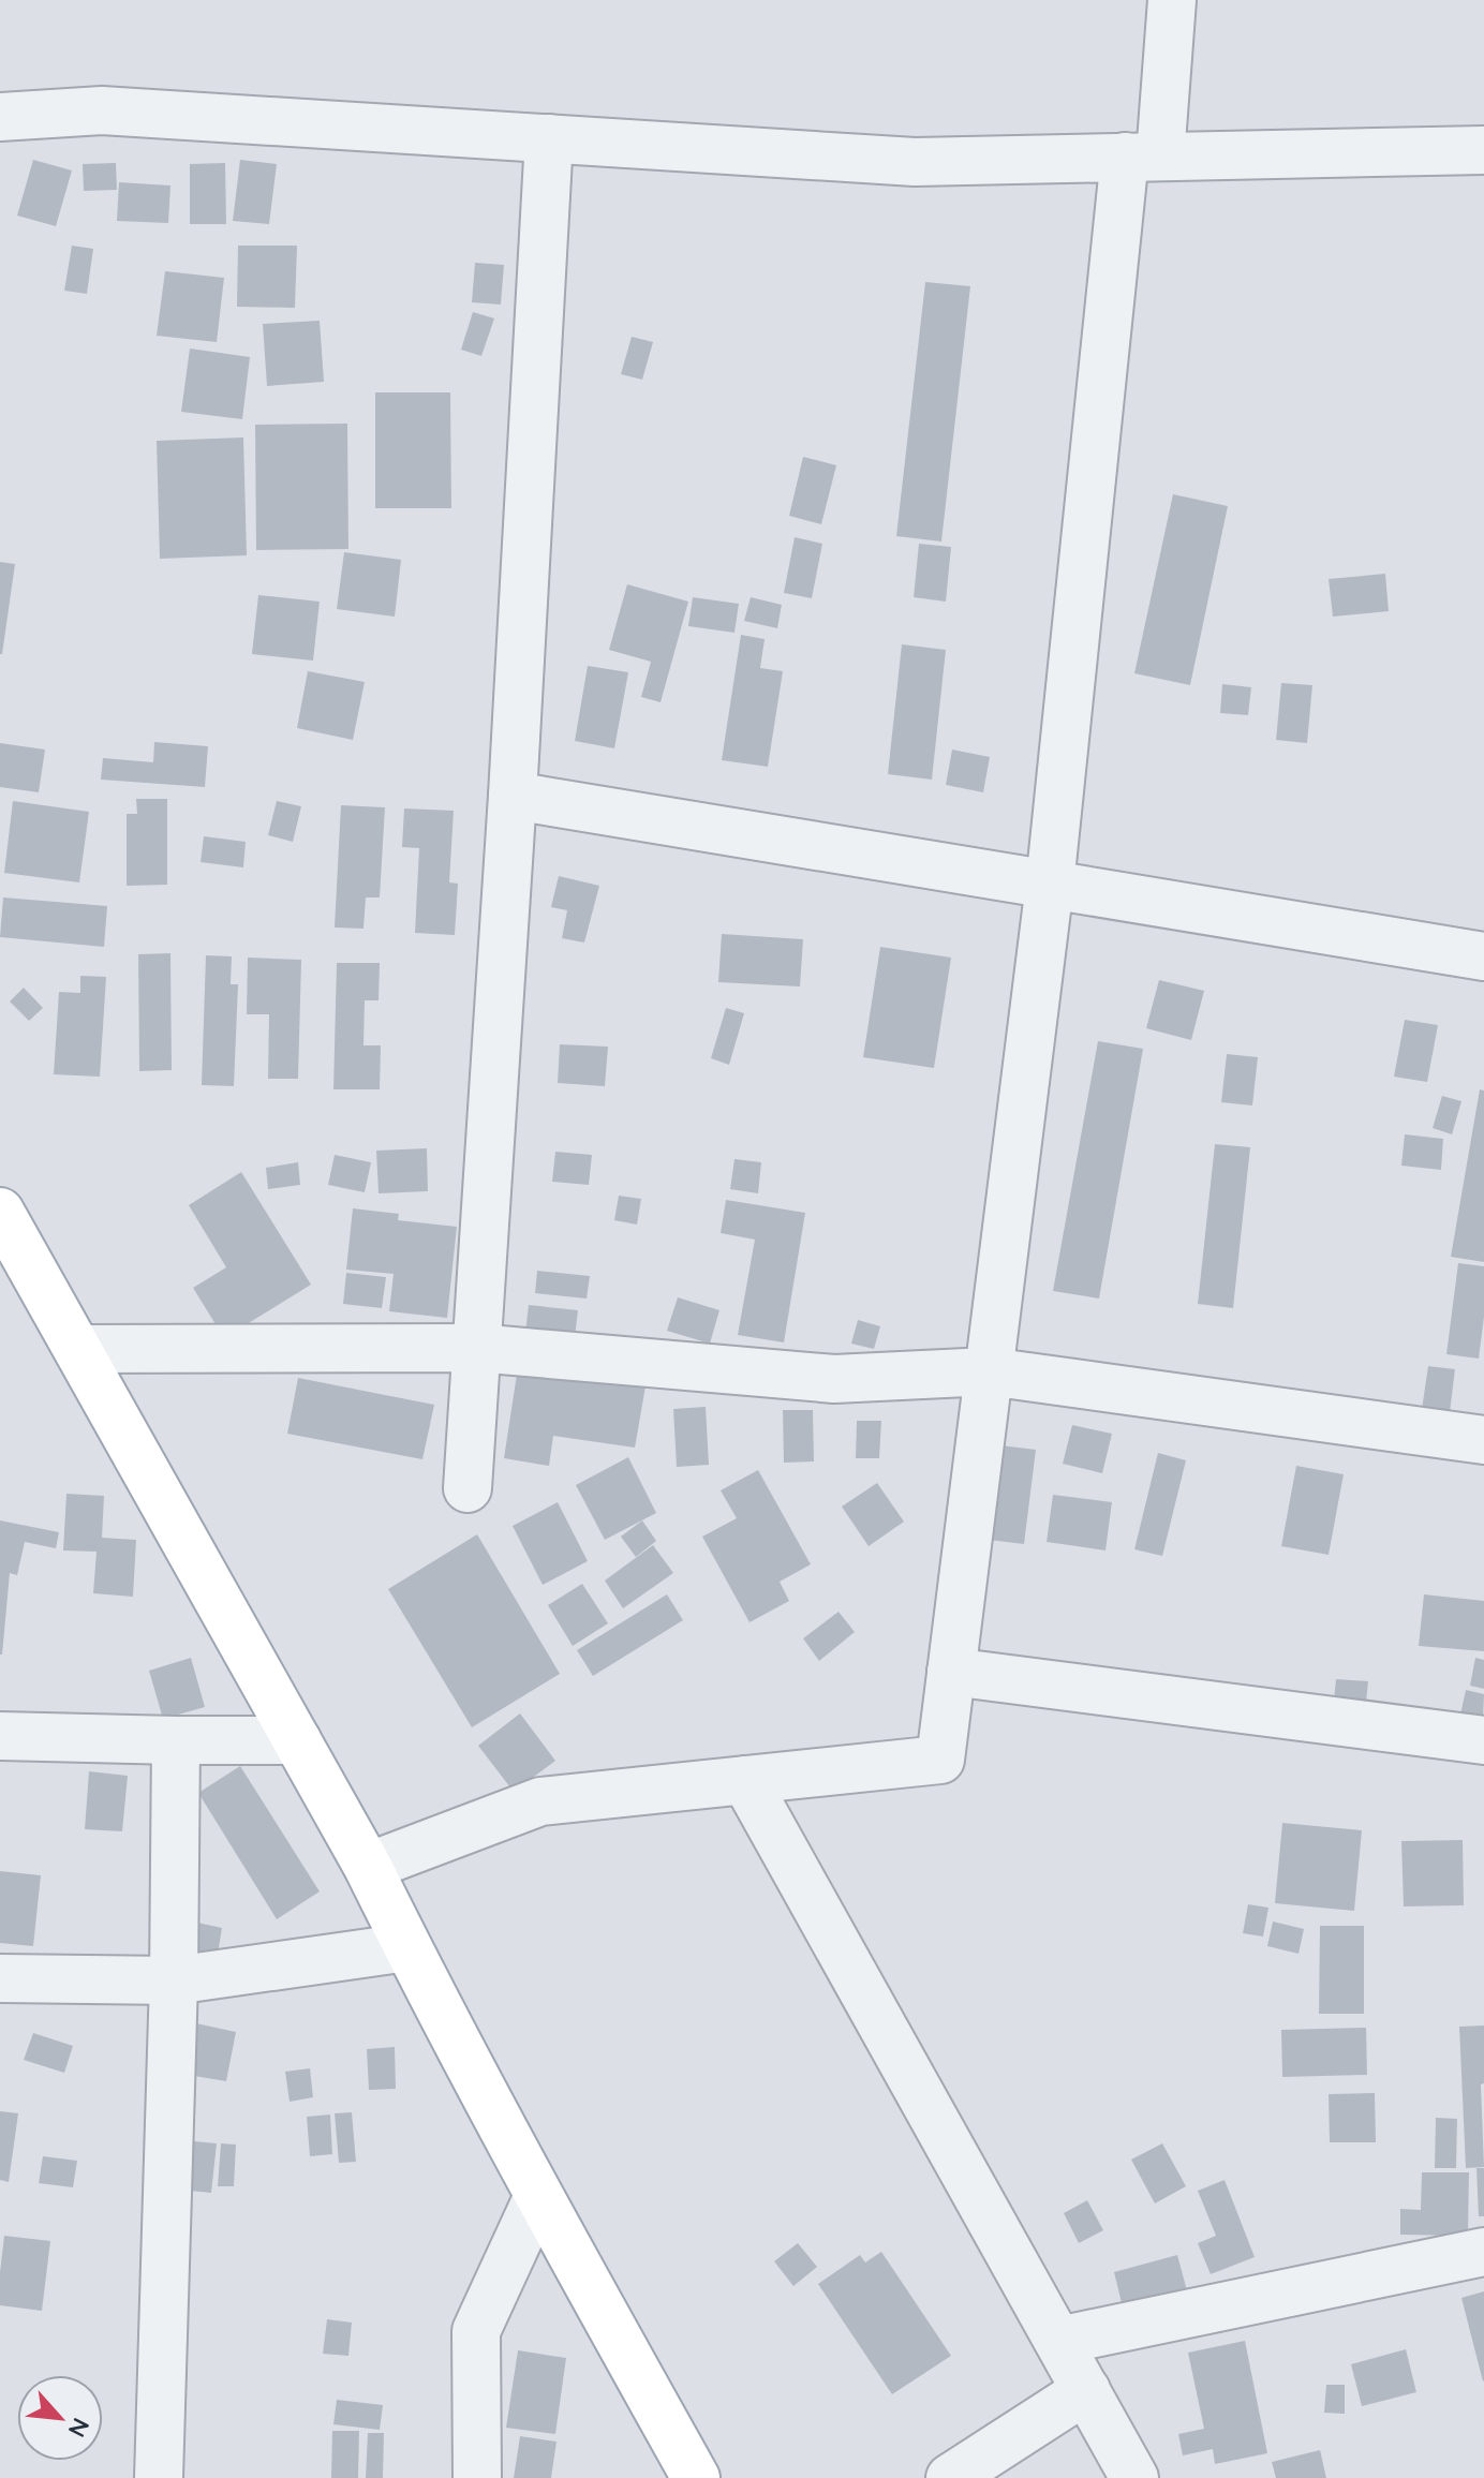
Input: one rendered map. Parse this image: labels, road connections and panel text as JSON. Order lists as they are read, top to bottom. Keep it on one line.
{"north":"bottom right"}
